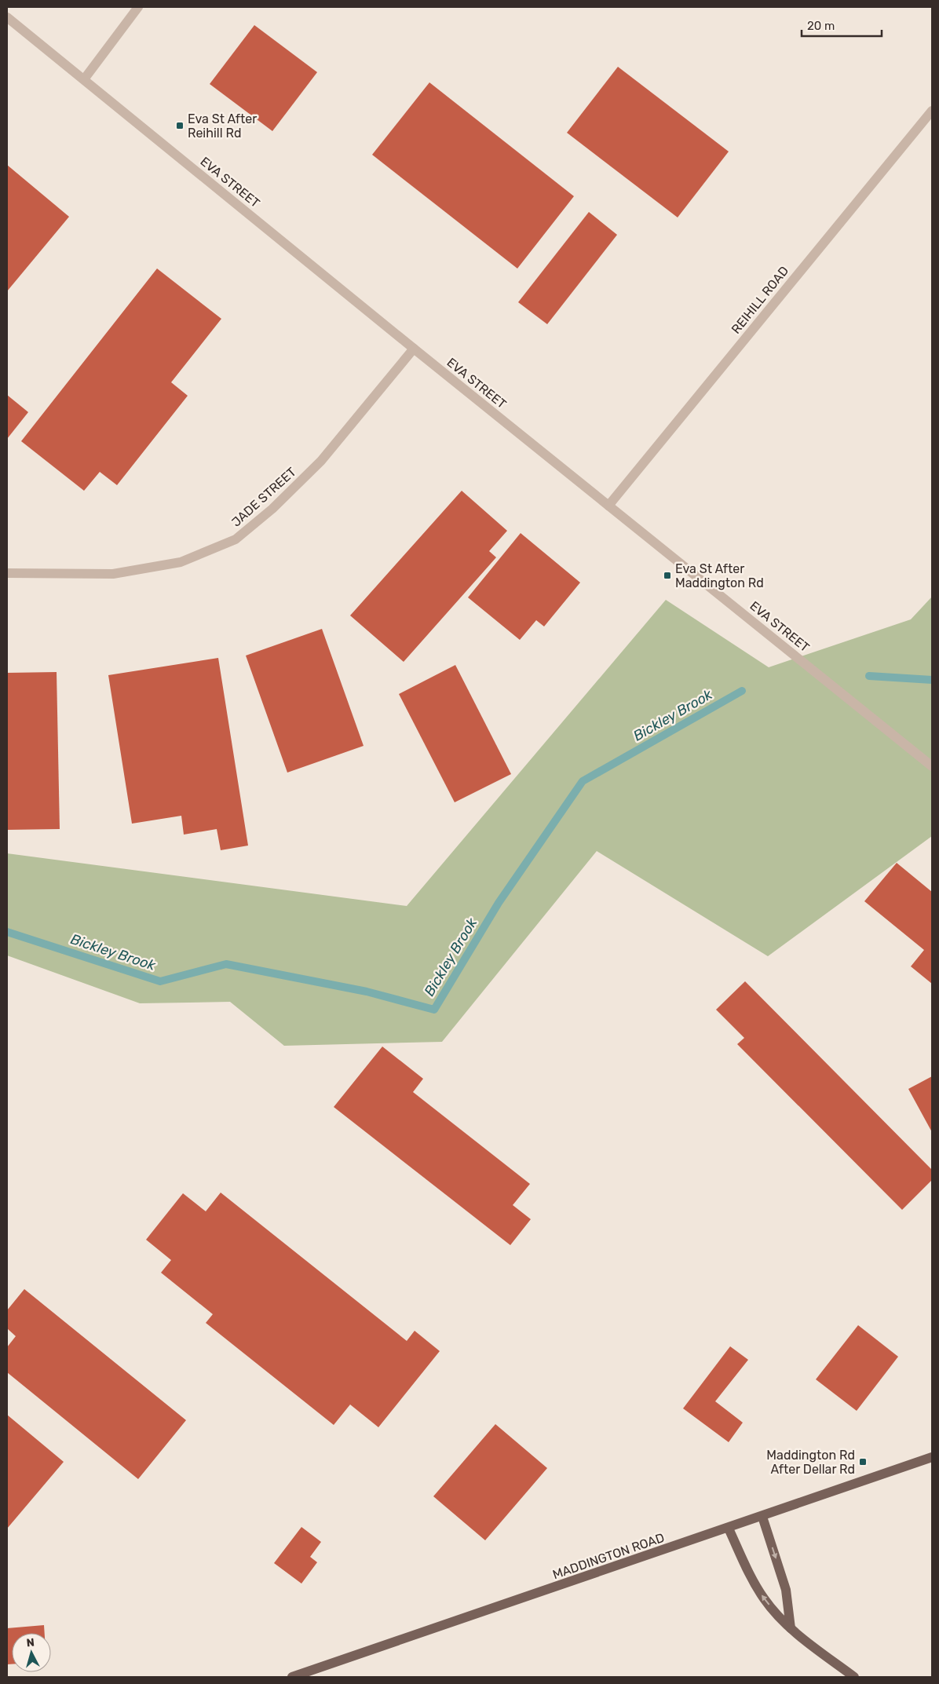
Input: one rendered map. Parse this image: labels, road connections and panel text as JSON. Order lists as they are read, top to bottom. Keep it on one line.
{"streets":{"main road":["MADDINGTON ROAD"],"street":["EVA STREET","REIHILL ROAD","JADE STREET"]},"crossings":[["EVA STREET","REIHILL ROAD"],["EVA STREET","JADE STREET"]],"water":["Bickley Brook"],"places":{"transit":["Eva St After Reihill Rd","Eva St After Maddington Rd","Maddington Rd After Dellar Rd"]},"scale_bar":"20 m","north":"top"}
